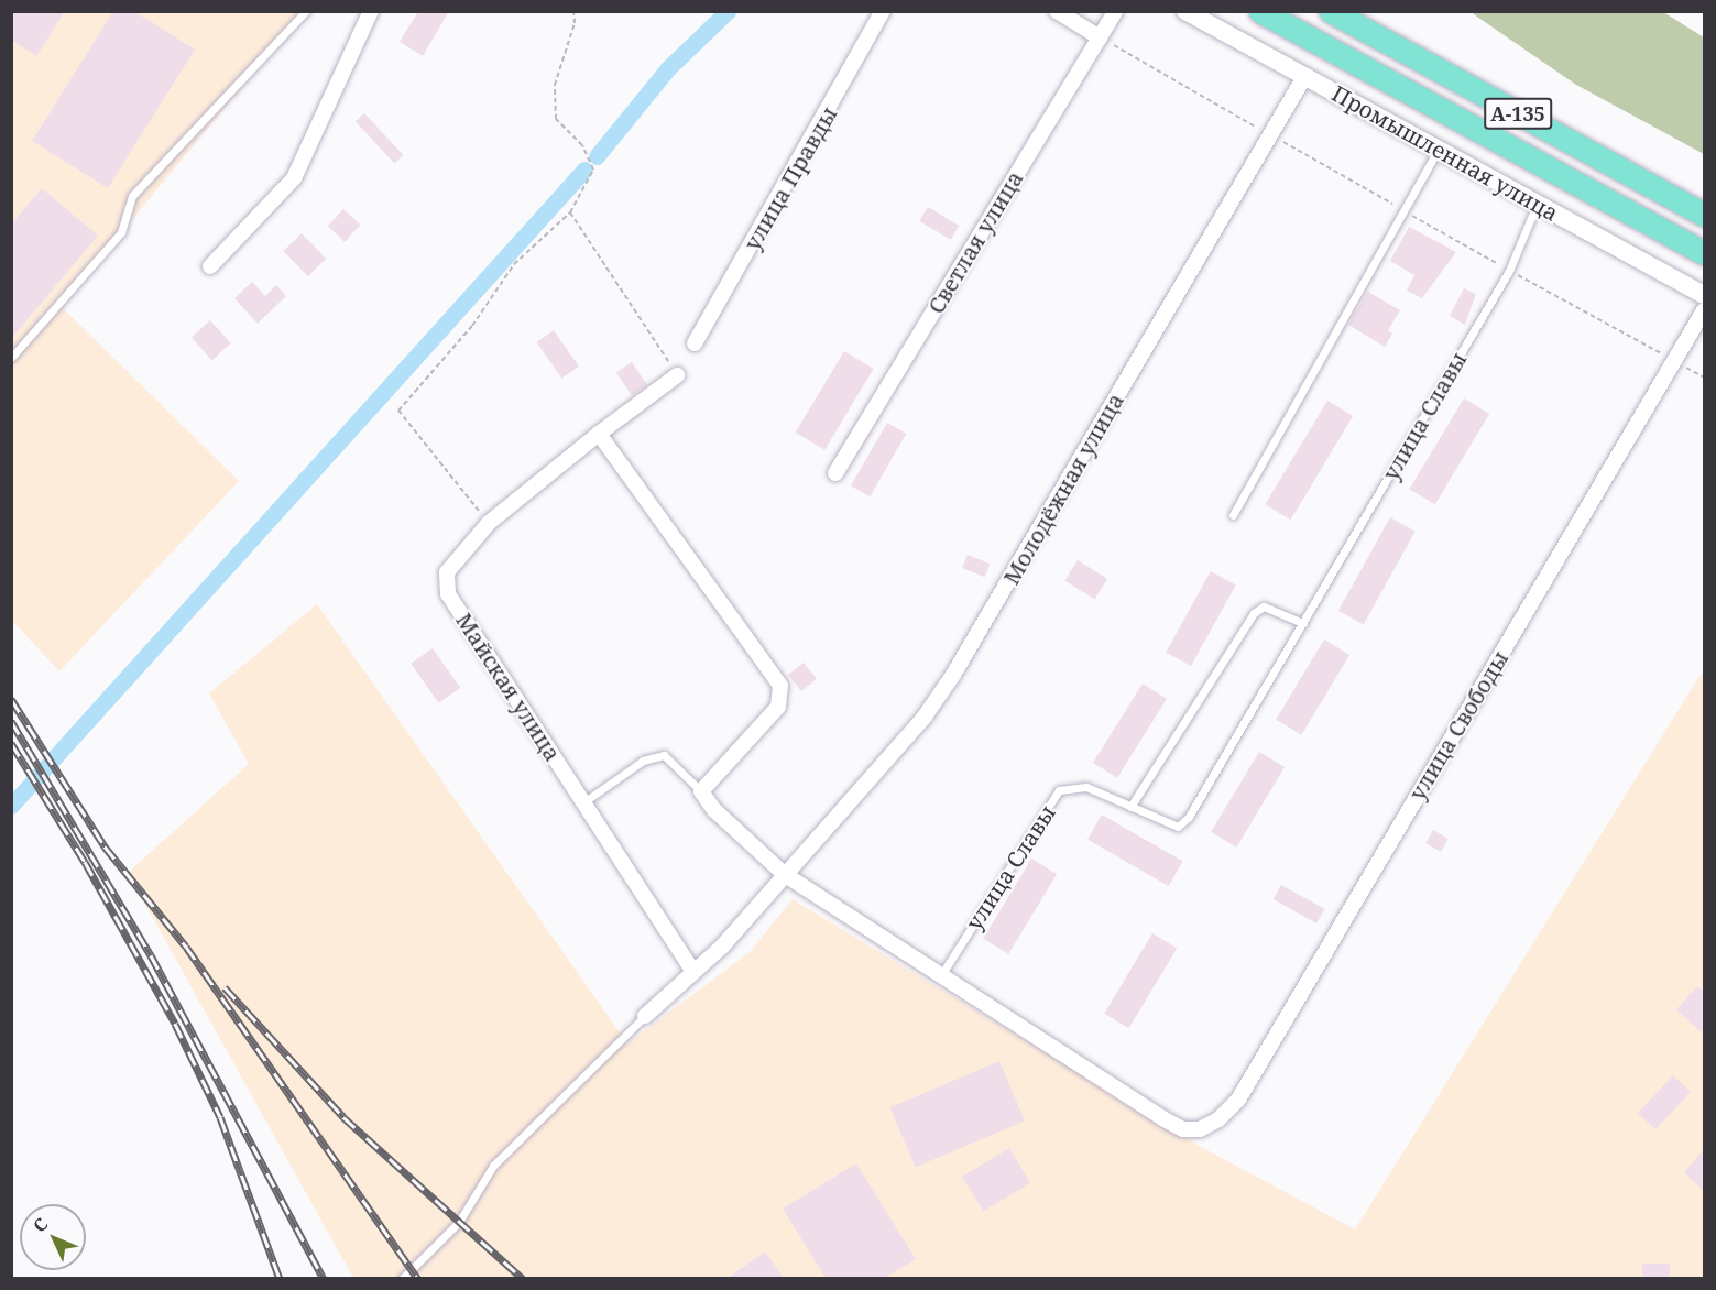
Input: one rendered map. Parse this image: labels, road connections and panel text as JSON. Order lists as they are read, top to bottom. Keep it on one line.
{"streets":{"highway":["А-135"],"street":["Промышленная улица","улица Правды","Светлая улица","Молодёжная улица","Майская улица","улица Свободы"],"lane":["улица Славы"]},"crossings":[["Промышленная улица","улица Славы"],["Промышленная улица","Молодёжная улица"],["улица Славы","улица Свободы"],["Молодёжная улица","Майская улица"]],"north":"top left"}
